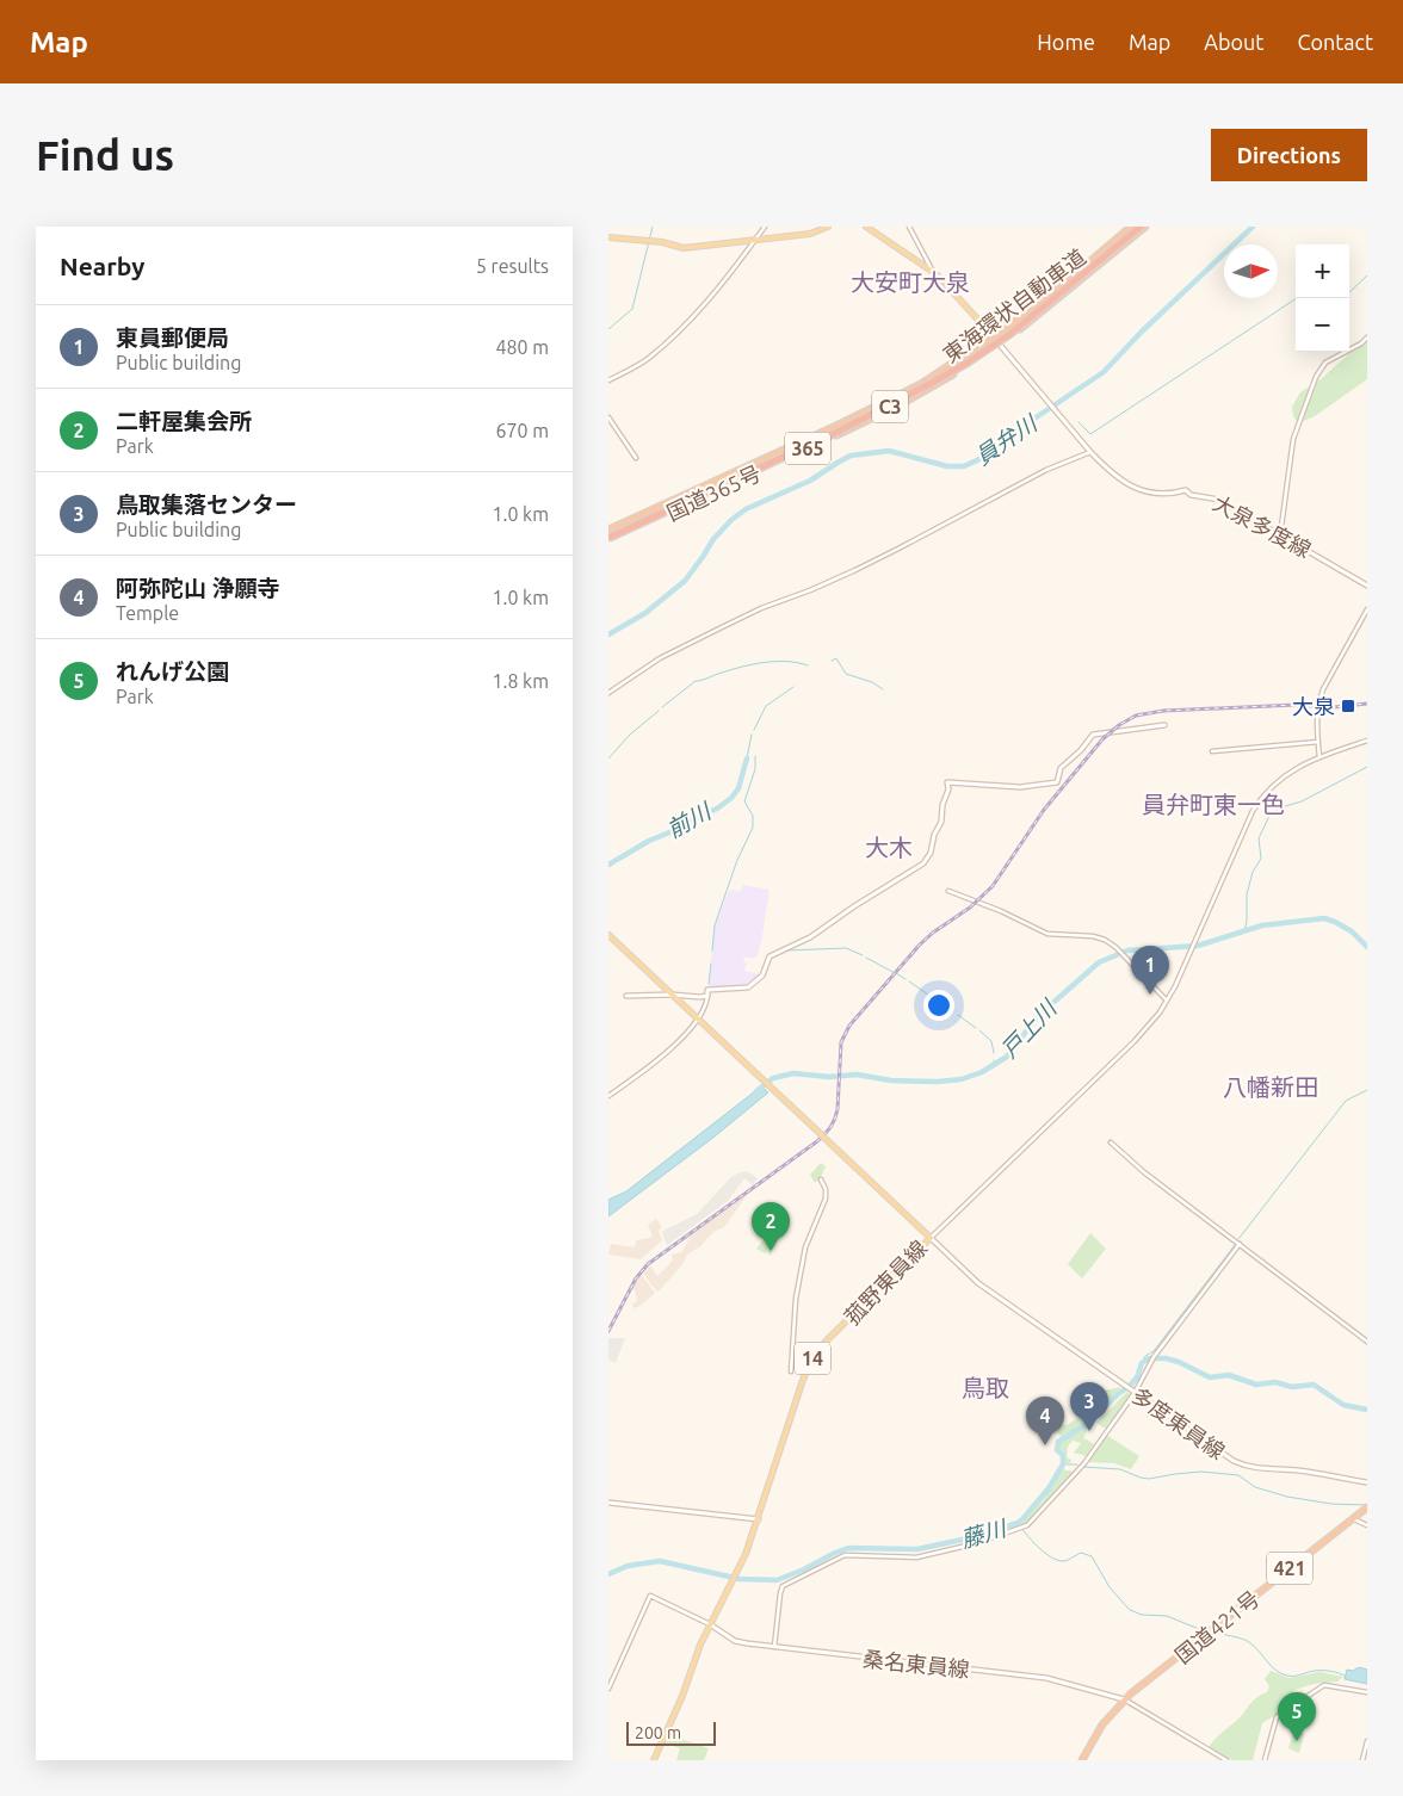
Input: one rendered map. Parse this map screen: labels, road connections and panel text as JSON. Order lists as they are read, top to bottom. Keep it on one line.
{"streets":{"highway":["東海環状自動車道","C3","365","国道365号","421","国道421号"],"main road":["大泉多度線","菰野東員線","14","多度東員線","桑名東員線"]},"crossings":[["東海環状自動車道","国道365号"],["国道365号","大泉多度線"],["菰野東員線","多度東員線"],["菰野東員線","桑名東員線"],["国道421号","桑名東員線"]],"districts":["大安町大泉","員弁町東一色","大木","八幡新田","鳥取"],"water":["員弁川","前川","戸上川","藤川"],"places":{"transit":["大泉"]},"scale_bar":"200 m","north":"right","page":{"header":"Map","nav":["Home","Map","About","Contact"],"buttons":"Directions","title":"Find us","heading":["Nearby","5 results"],"map_buttons":["+","−"],"list":[{"mark":"1","name":"東員郵便局","note":"Public building","value":"480 m"},{"mark":"2","name":"二軒屋集会所","note":"Park","value":"670 m"},{"mark":"3","name":"鳥取集落センター","note":"Public building","value":"1.0 km"},{"mark":"4","name":"阿弥陀山 浄願寺","note":"Temple","value":"1.0 km"},{"mark":"5","name":"れんげ公園","note":"Park","value":"1.8 km"}],"pins":["1","2","3","4","5"],"scale":"200 m"}}
